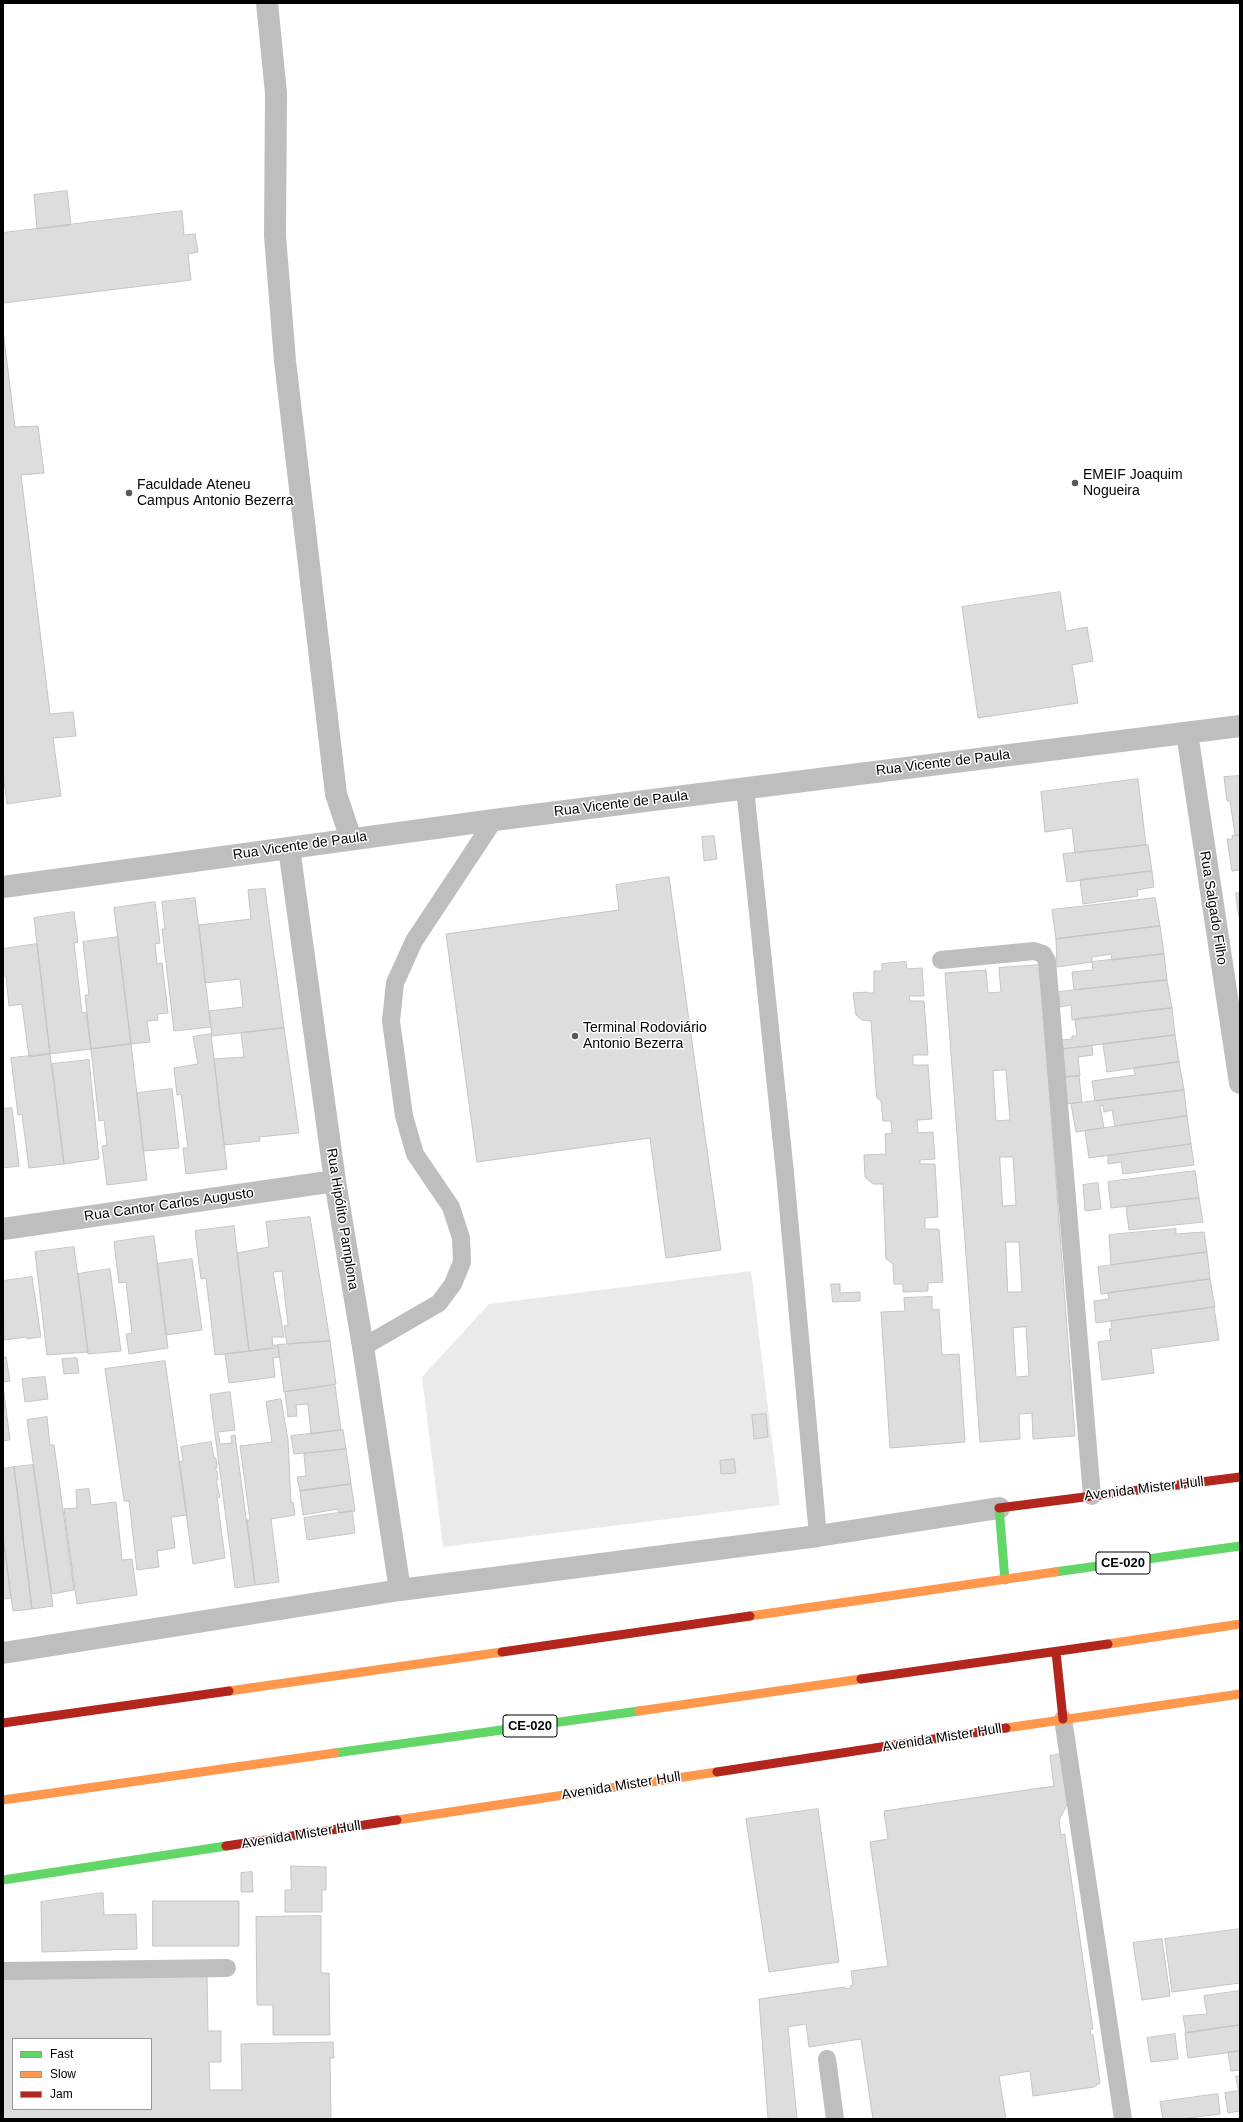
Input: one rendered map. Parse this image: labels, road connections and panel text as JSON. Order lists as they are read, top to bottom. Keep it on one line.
{"streets":{"main road":["Avenida Mister Hull","CE-020"],"street":["Rua Vicente de Paula","Rua Salgado Filho","Rua Cantor Carlos Augusto","Rua Hipólito Pamplona"]},"crossings":[["Rua Vicente de Paula","Rua Salgado Filho"],["Rua Vicente de Paula","Rua Hipólito Pamplona"],["Rua Cantor Carlos Augusto","Rua Hipólito Pamplona"],["Rua Hipólito Pamplona","Avenida Mister Hull"]],"places":["EMEIF Joaquim Nogueira","Faculdade Ateneu Campus Antonio Bezerra","Terminal Rodoviário Antonio Bezerra"],"legend":["Fast","Slow","Jam"]}
